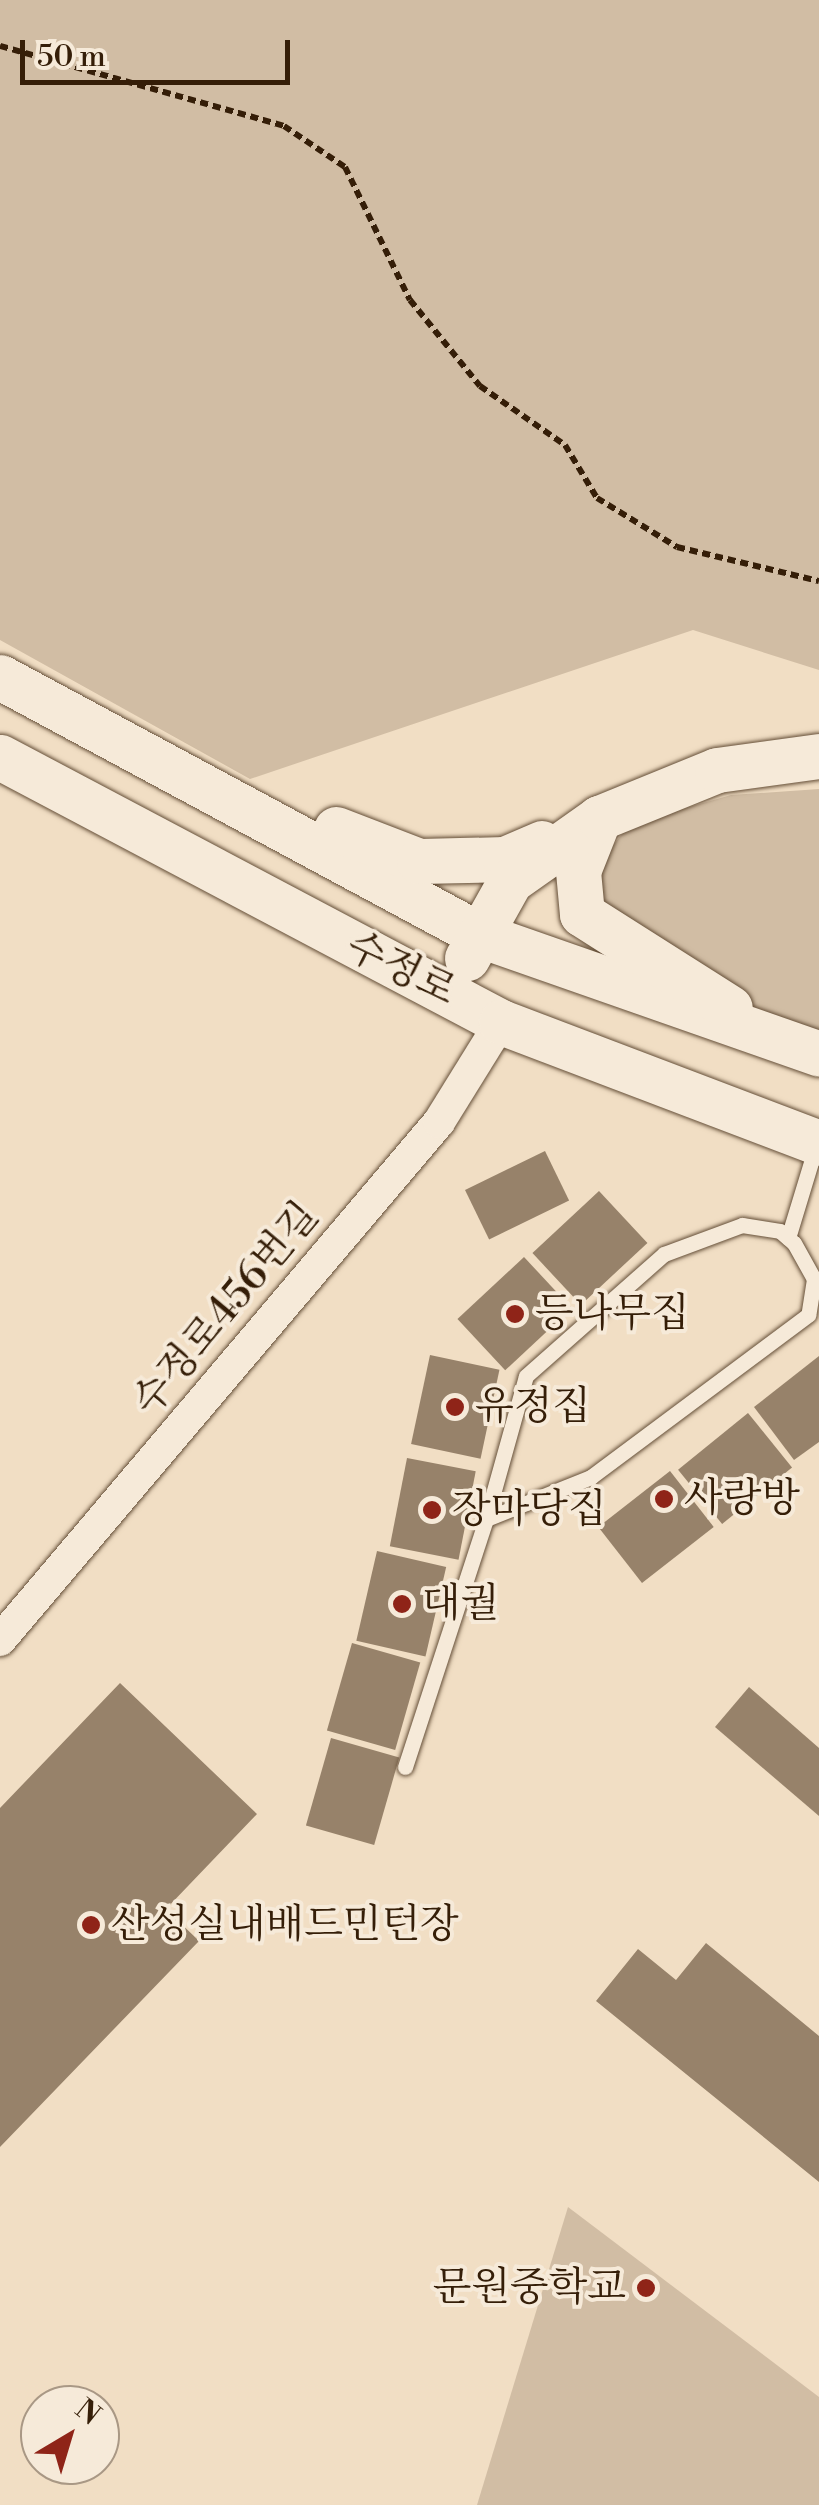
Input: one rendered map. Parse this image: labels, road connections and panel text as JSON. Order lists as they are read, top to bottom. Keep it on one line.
{"streets":{"main road":["수정로"],"street":["수정로456번길"]},"crossings":[["수정로","수정로456번길"]],"places":["등나무집","유정집","사랑방","장마당집","대궐","산성실내배드민턴장","문원중학교"],"scale_bar":"50 m","north":"top right"}
